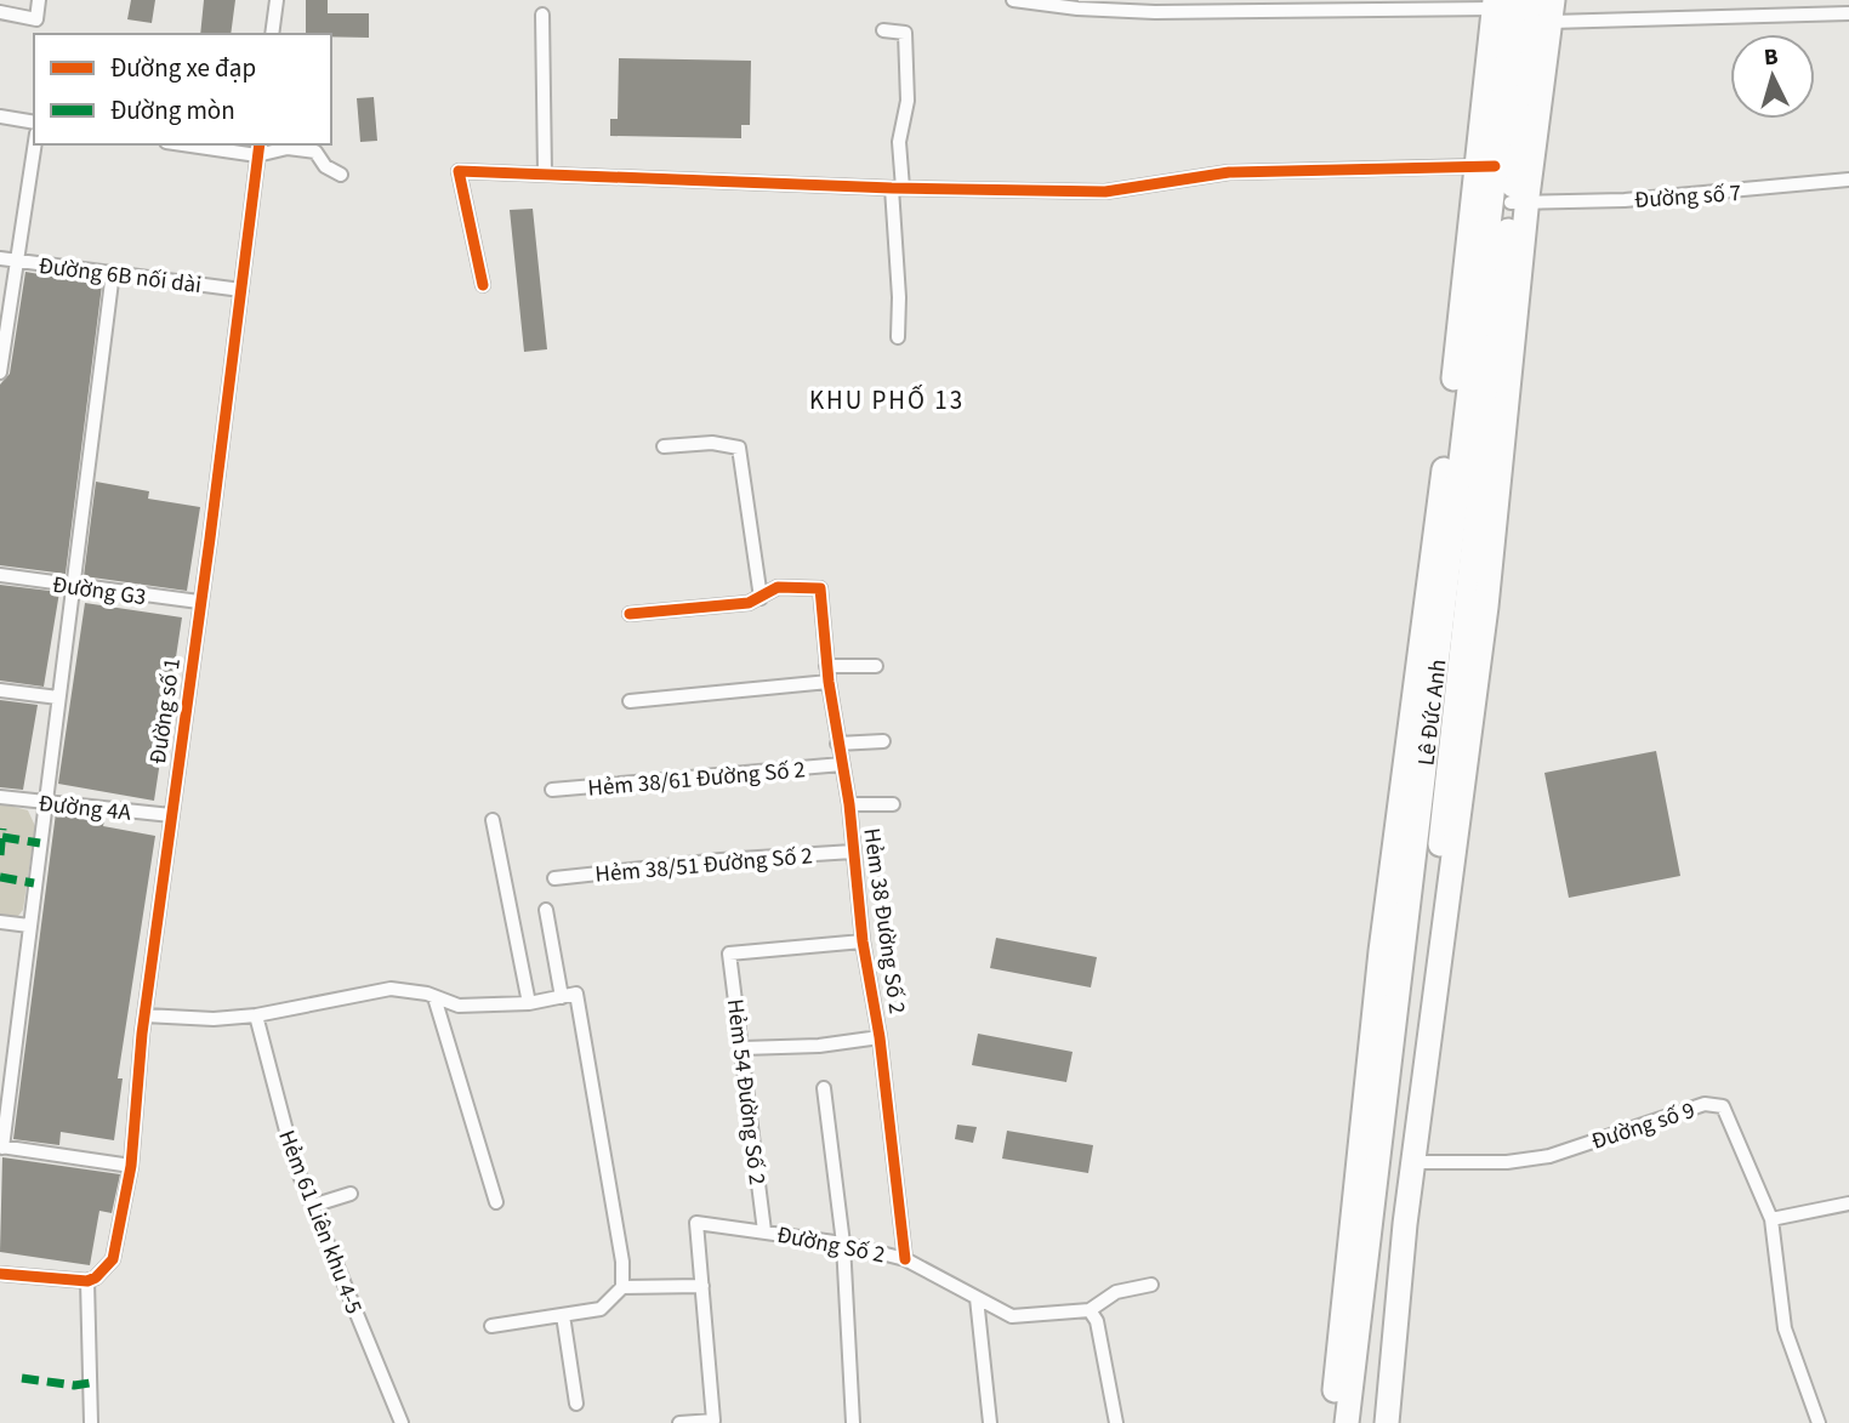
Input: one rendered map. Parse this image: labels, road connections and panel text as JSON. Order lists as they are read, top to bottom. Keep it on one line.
{"streets":{"highway":["Lê Đức Anh"],"street":["Đường số 7","Đường 6B nối dài","Đường G3","Đường số 1","Hẻm 38/61 Đường Số 2","Đường 4A","Hẻm 38/51 Đường Số 2","Hẻm 38 Đường Số 2","Hẻm 54 Đường Số 2","Đường số 9","Hẻm 61 Liên khu 4-5","Đường Số 2"]},"crossings":[["Đường số 7","Lê Đức Anh"],["Đường 6B nối dài","Đường số 1"],["Đường G3","Đường số 1"],["Đường số 1","Đường 4A"],["Lê Đức Anh","Đường số 9"],["Hẻm 38/61 Đường Số 2","Hẻm 38 Đường Số 2"],["Hẻm 38/51 Đường Số 2","Hẻm 38 Đường Số 2"],["Hẻm 38 Đường Số 2","Hẻm 54 Đường Số 2"],["Hẻm 38 Đường Số 2","Đường Số 2"],["Hẻm 54 Đường Số 2","Đường Số 2"]],"districts":["KHU PHỐ 13"],"legend":["Đường xe đạp","Đường mòn"],"north":"top"}
